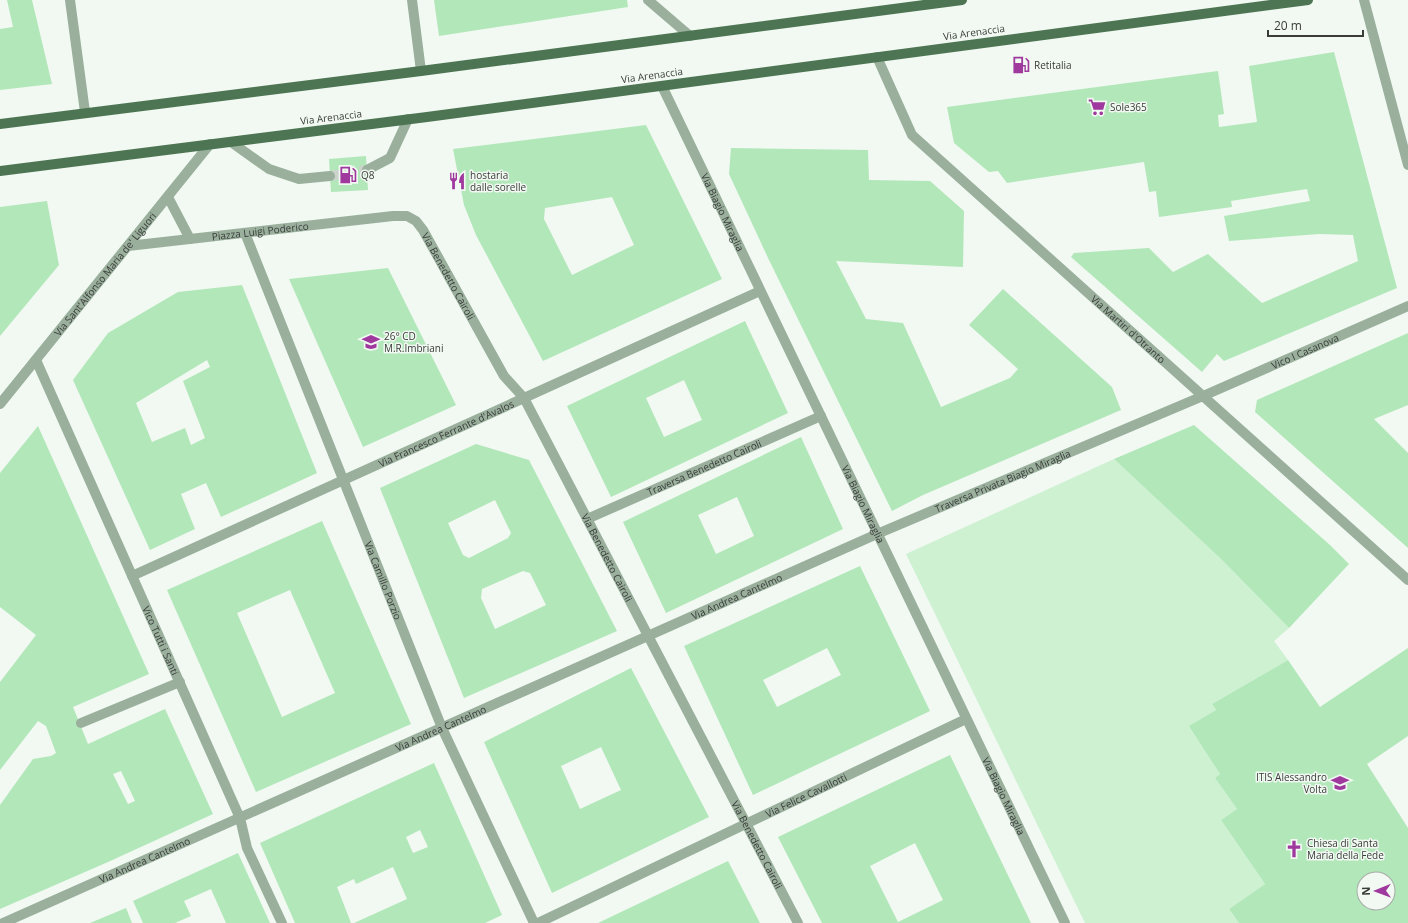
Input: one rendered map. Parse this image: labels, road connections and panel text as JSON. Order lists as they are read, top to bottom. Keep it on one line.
{"streets":{"main road":["Via Arenaccia"],"street":["Via Biagio Miraglia","Piazza Luigi Poderico","Via Sant'Alfonso Maria de' Liguori","Via Benedetto Cairoli","Via Martiri d'Otranto","Vico I Casanova","Via Francesco Ferrante d'Avalos","Traversa Benedetto Cairoli","Traversa Privata Biagio Miraglia","Via Camillo Porzio","Via Andrea Cantelmo","Vico Tutti i Santi","Via Felice Cavallotti"]},"crossings":[["Via Arenaccia","Via Biagio Miraglia"],["Via Arenaccia","Via Sant'Alfonso Maria de' Liguori"],["Via Arenaccia","Via Martiri d'Otranto"],["Via Biagio Miraglia","Via Francesco Ferrante d'Avalos"],["Via Biagio Miraglia","Traversa Benedetto Cairoli"],["Via Biagio Miraglia","Traversa Privata Biagio Miraglia"],["Via Biagio Miraglia","Via Andrea Cantelmo"],["Via Biagio Miraglia","Via Felice Cavallotti"],["Piazza Luigi Poderico","Via Sant'Alfonso Maria de' Liguori"],["Piazza Luigi Poderico","Via Benedetto Cairoli"],["Piazza Luigi Poderico","Via Camillo Porzio"],["Via Sant'Alfonso Maria de' Liguori","Vico Tutti i Santi"],["Via Benedetto Cairoli","Via Francesco Ferrante d'Avalos"],["Via Benedetto Cairoli","Traversa Benedetto Cairoli"],["Via Benedetto Cairoli","Via Andrea Cantelmo"],["Via Benedetto Cairoli","Via Felice Cavallotti"],["Via Martiri d'Otranto","Vico I Casanova"],["Vico I Casanova","Traversa Privata Biagio Miraglia"],["Via Francesco Ferrante d'Avalos","Via Camillo Porzio"],["Via Francesco Ferrante d'Avalos","Vico Tutti i Santi"],["Traversa Privata Biagio Miraglia","Via Andrea Cantelmo"],["Via Camillo Porzio","Via Andrea Cantelmo"],["Via Andrea Cantelmo","Vico Tutti i Santi"]],"places":{"fuel station":["Retitalia","Q8"],"supermarket":["Sole365"],"restaurant":["hostaria dalle sorelle"],"school or university":["26° CD M.R.Imbriani","ITIS Alessandro Volta"],"church":["Chiesa di Santa Maria della Fede"]},"scale_bar":"20 m","north":"left"}
